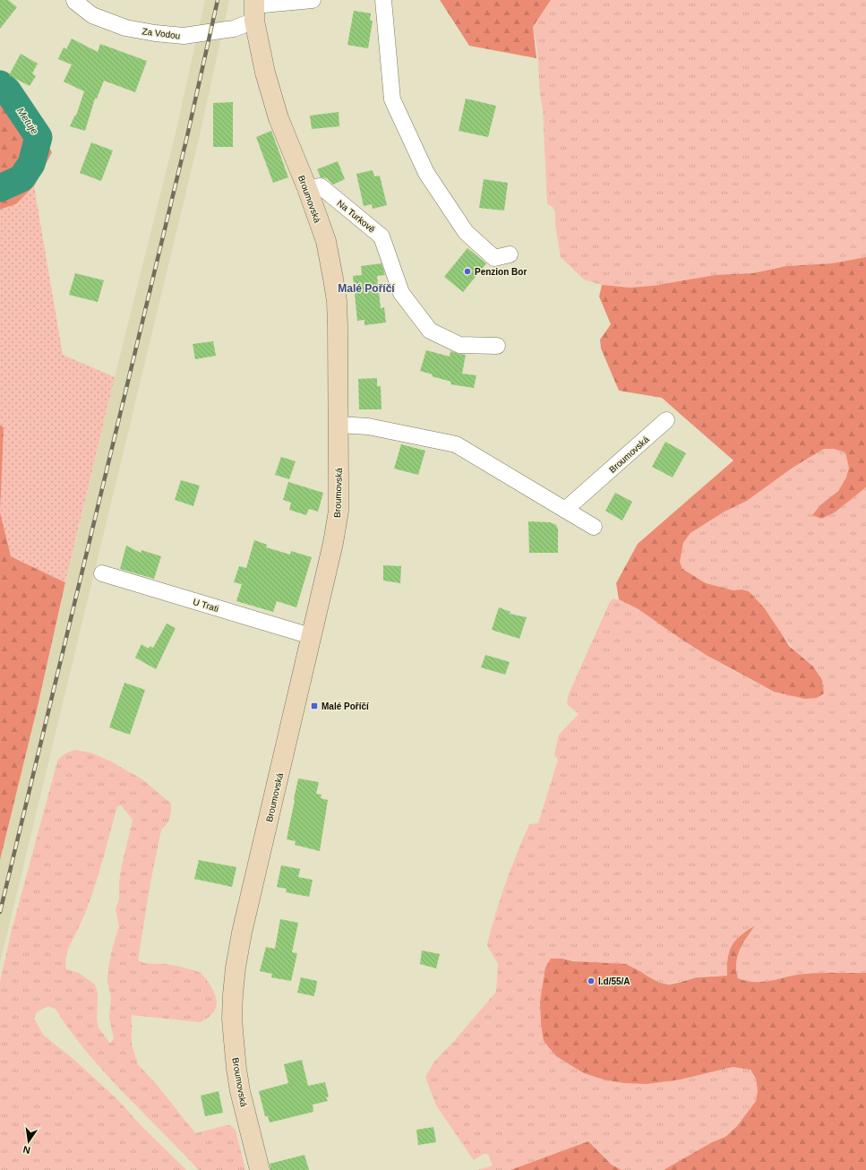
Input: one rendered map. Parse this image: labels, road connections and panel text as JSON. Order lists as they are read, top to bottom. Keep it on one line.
{"streets":{"main road":["Broumovská"],"street":["Za Vodou","Na Turkově","U Trati"]},"crossings":[["Za Vodou","Broumovská"],["Broumovská","Na Turkově"],["Broumovská","U Trati"]],"districts":["Malé Poříčí"],"water":["Metuje"],"places":{"other":["Penzion Bor","I.d/55/A"],"transit":["Malé Poříčí"]},"north":"bottom"}
